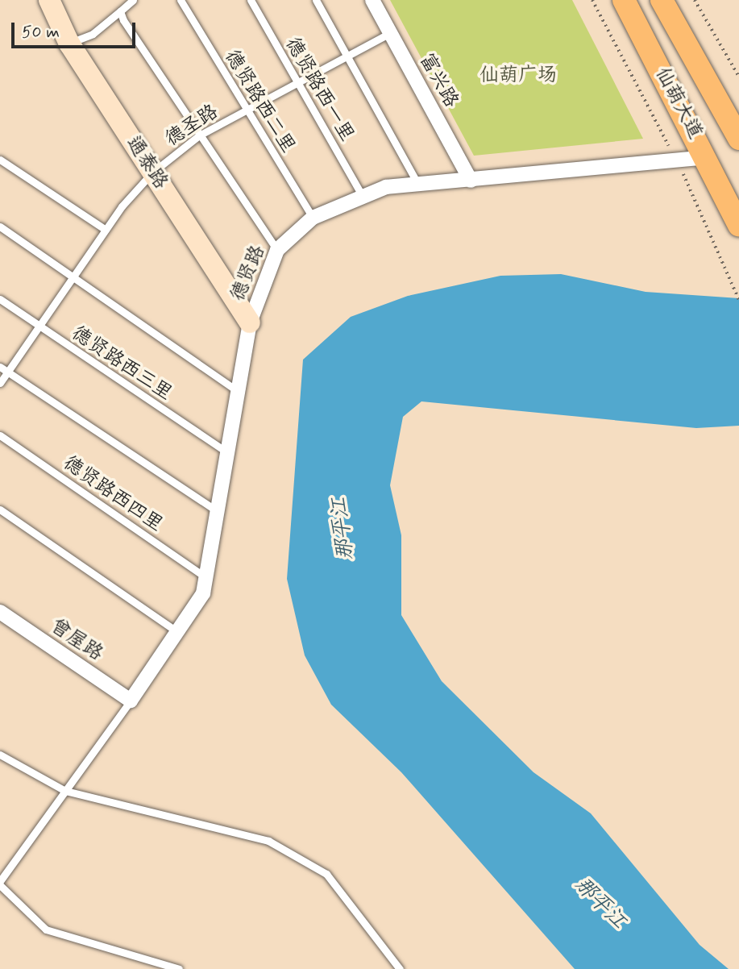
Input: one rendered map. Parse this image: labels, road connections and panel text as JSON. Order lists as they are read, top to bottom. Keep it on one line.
{"streets":{"main road":["仙葫大道"],"street":["富兴路","通泰路","德贤路","曾屋路"],"lane":["德贤路西一里","德贤路西二里","德圣路","德贤路西三里","德贤路西四里"]},"crossings":[["富兴路","德圣路"],["富兴路","德贤路"],["德贤路西一里","德圣路"],["德贤路西一里","德贤路"],["德贤路西二里","德圣路"],["德贤路西二里","德贤路"],["仙葫大道","德贤路"],["德圣路","通泰路"],["德圣路","德贤路西三里"],["通泰路","德贤路"],["德贤路","德贤路西三里"],["德贤路","德贤路西四里"],["德贤路","曾屋路"]],"water":["那平江"],"parks":["仙葫广场"],"scale_bar":"50 m"}
